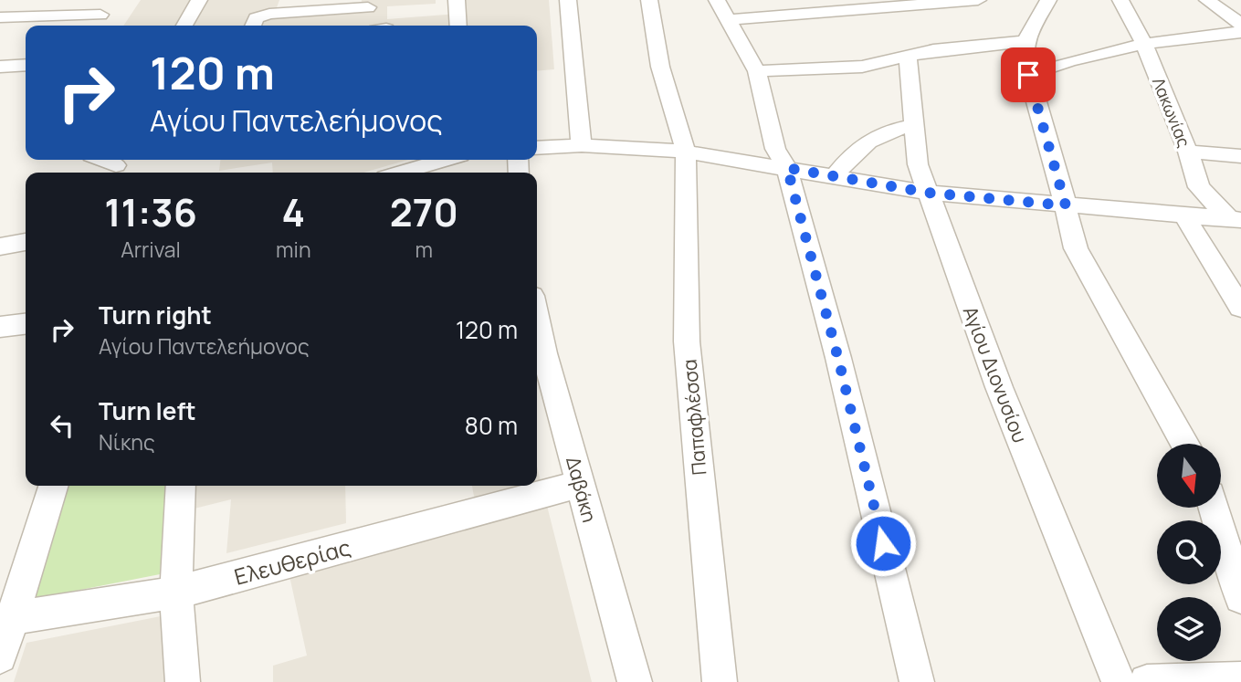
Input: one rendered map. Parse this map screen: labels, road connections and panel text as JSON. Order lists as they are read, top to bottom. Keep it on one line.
{"streets":{"street":["Λακωνίας","Αγίου Διονυσίου","Παπαφλέσσα","Δαβάκη","Ελευθερίας"]},"crossings":[["Δαβάκη","Ελευθερίας"]],"north":"bottom","page":{"turn":["120 m","Αγίου Παντελεήμονος"],"eta":["11:36","Arrival","4","min","270","m"],"list":[{"name":"Turn right","note":"Αγίου Παντελεήμονος","value":"120 m"},{"name":"Turn left","note":"Νίκης","value":"80 m"}]}}
